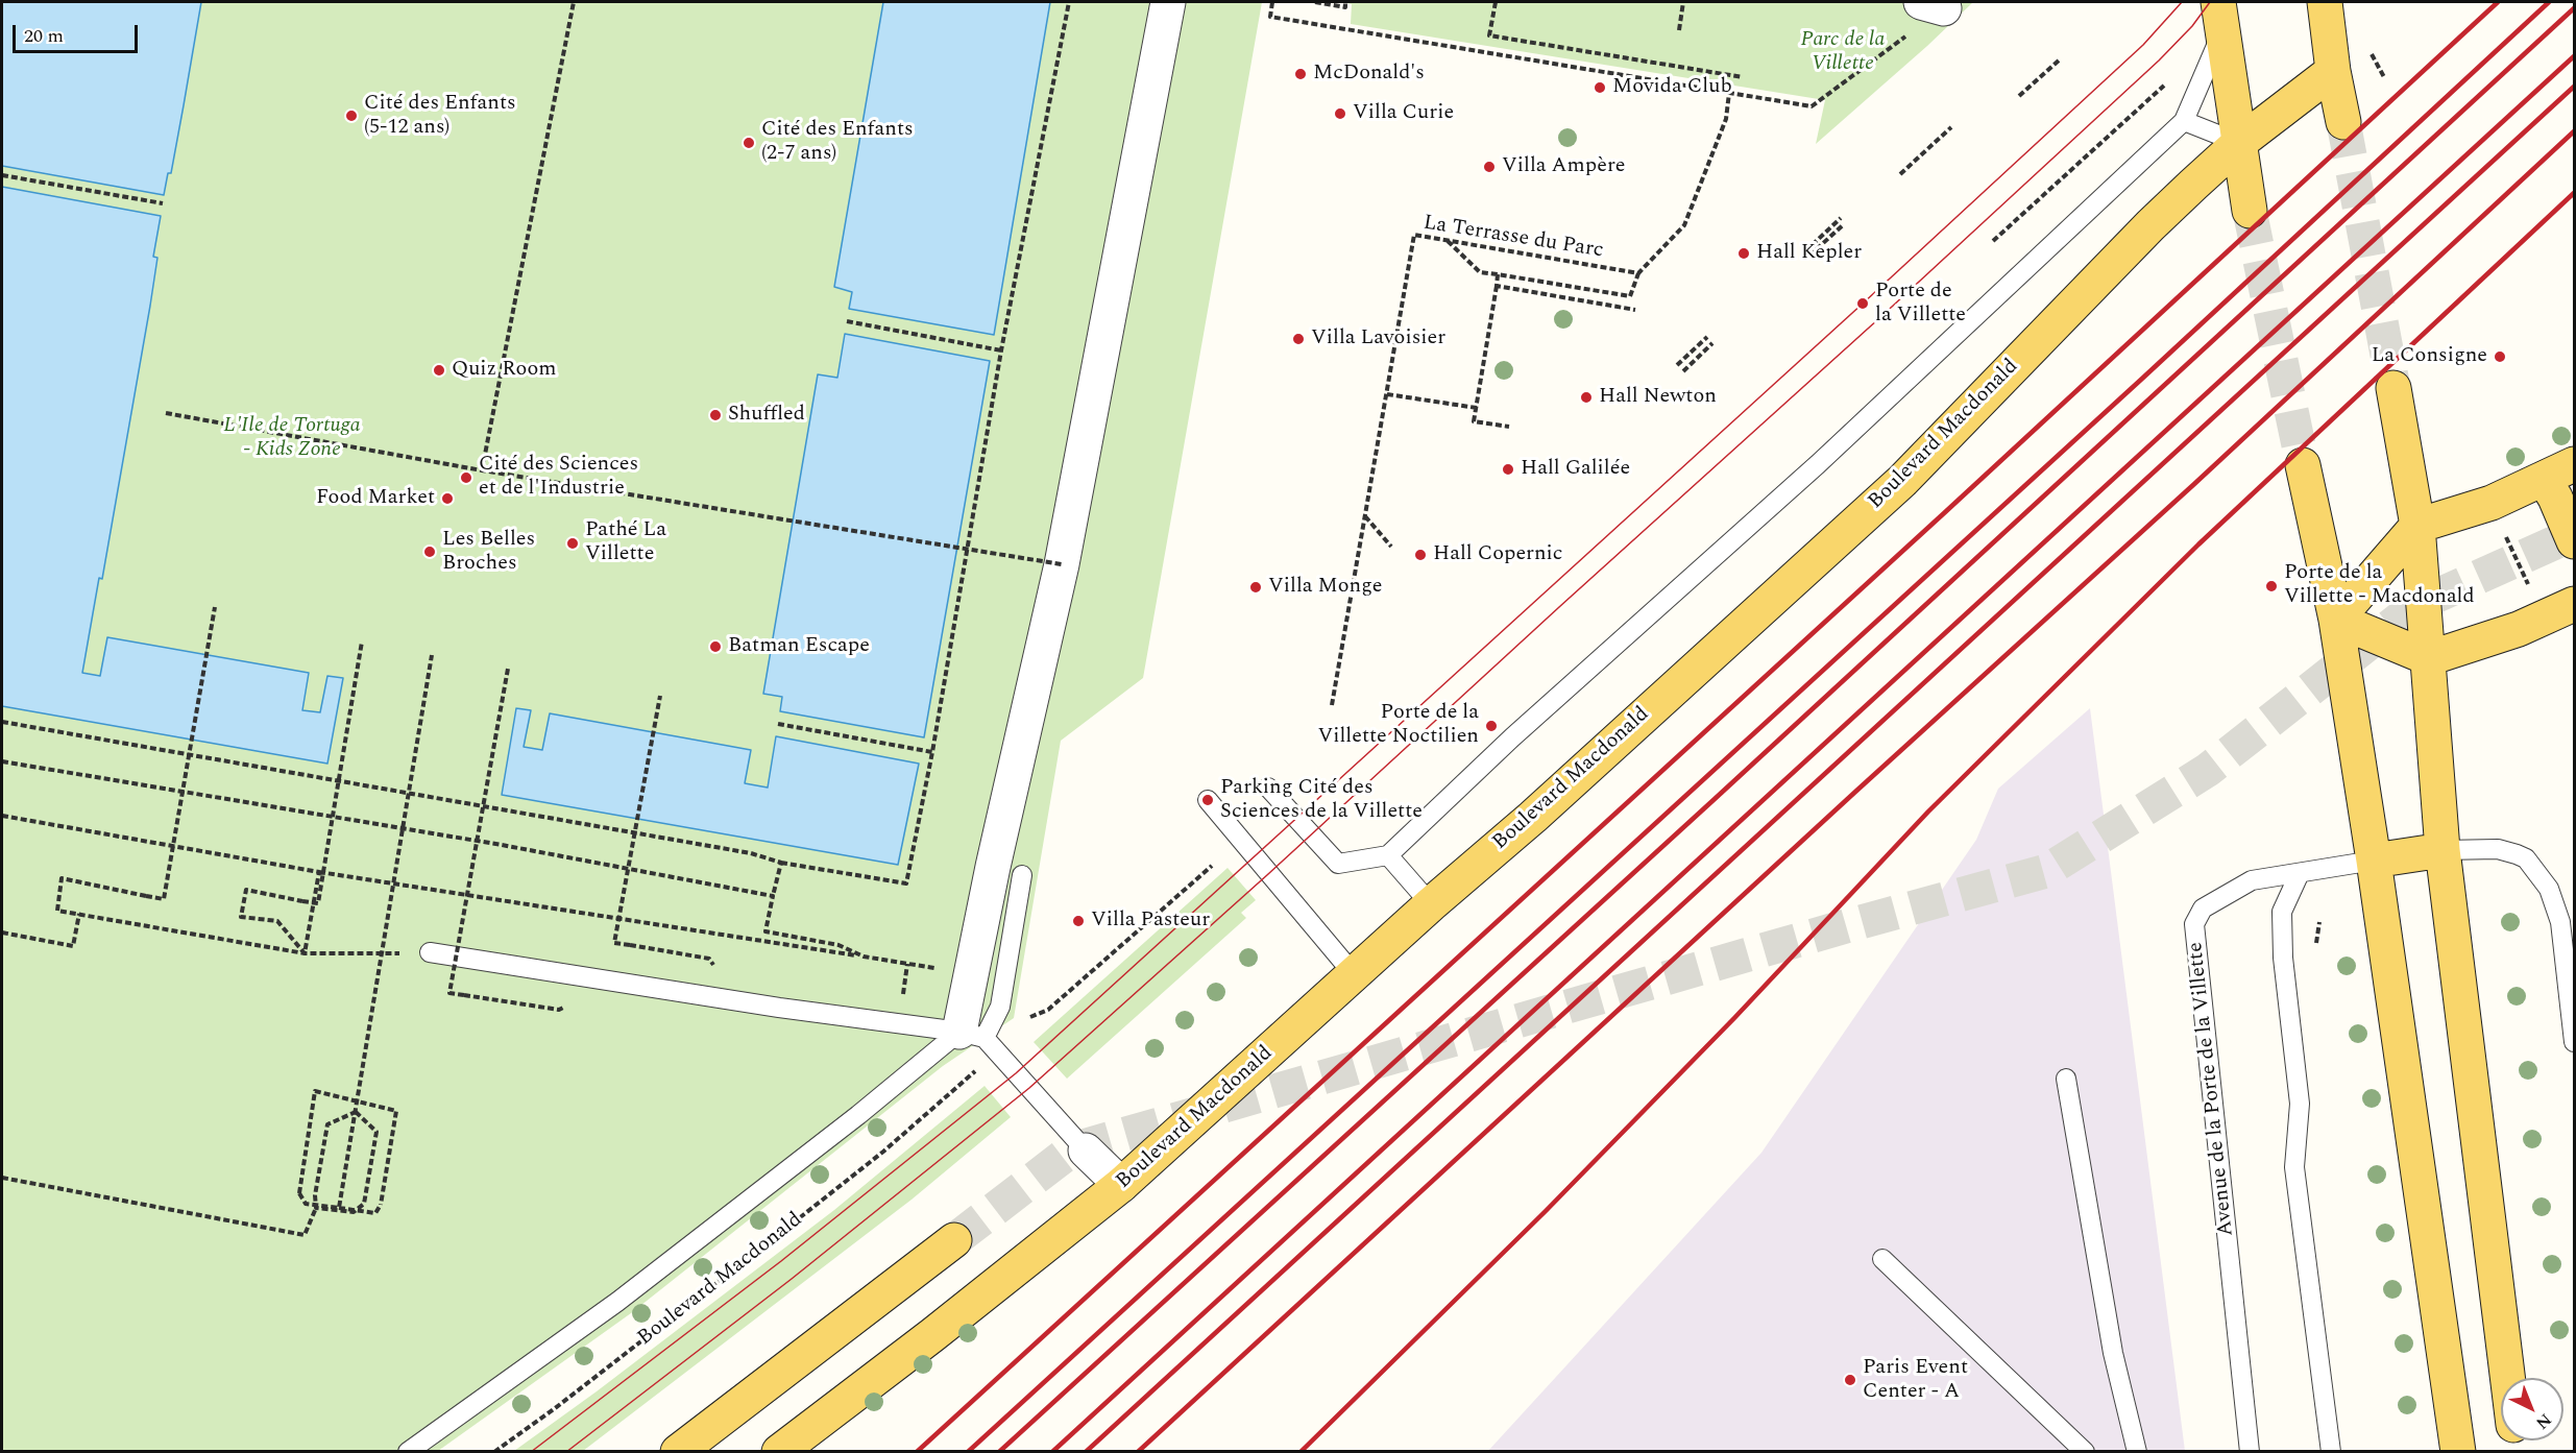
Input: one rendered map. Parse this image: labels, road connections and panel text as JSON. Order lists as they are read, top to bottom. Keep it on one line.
{"streets":{"main road":["Boulevard Macdonald"],"lane":["Avenue de la Porte de la Villette"],"path":["La Terrasse du Parc"]},"parks":["Parc de la Villette","L'Ile de Tortuga - Kids Zone"],"places":["McDonald's","Movida Club","Villa Curie","Cité des Enfants (5-12 ans)","Cité des Enfants (2-7 ans)","Villa Ampère","Hall Kepler","Porte de la Villette","Villa Lavoisier","La Consigne","Quiz Room","Hall Newton","Shuffled","Hall Galilée","Cité des Sciences et de l'Industrie","Food Market","Pathé La Villette","Les Belles Broches","Hall Copernic","Porte de la Villette - Macdonald","Villa Monge","Batman Escape","Porte de la Villette Noctilien","Parking Cité des Sciences de la Villette","Villa Pasteur","Paris Event Center - A"],"scale_bar":"20 m","north":"bottom right"}
